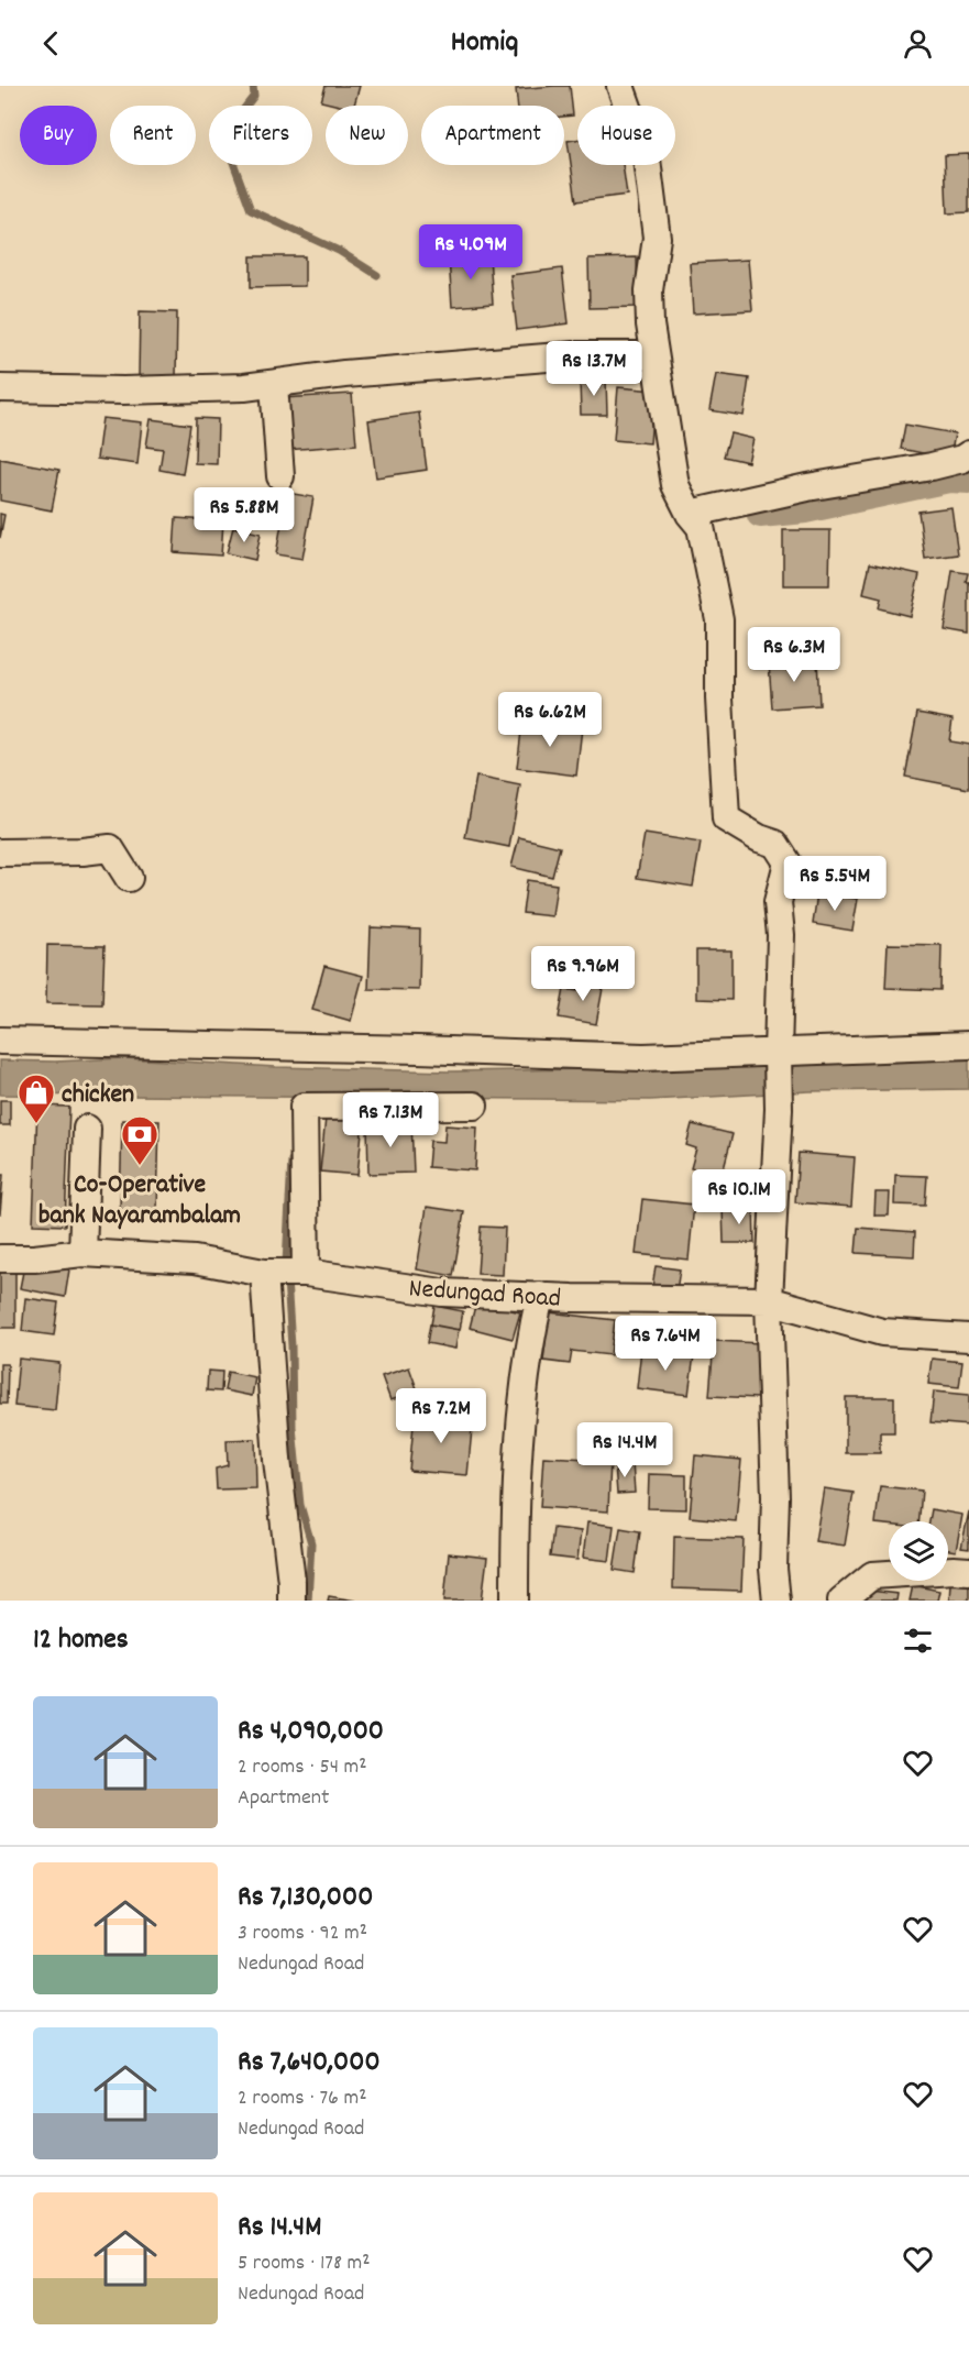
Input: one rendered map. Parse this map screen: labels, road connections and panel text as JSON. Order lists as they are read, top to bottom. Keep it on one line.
{"streets":{"street":["Nedungad Road"]},"places":{"shop":["chicken"],"bank":["Co-Operative bank Nayarambalam"]},"page":{"header":"Homiq","chip":["Buy","Rent","Filters","New","Apartment","House"],"price":["Rs 4.09M","Rs 13.7M","Rs 5.88M","Rs 6.3M","Rs 6.62M","Rs 5.54M","Rs 9.96M","Rs 7.13M","Rs 10.1M","Rs 7.64M","Rs 7.2M","Rs 14.4M"],"heading":"12 homes","list":[{"name":"Rs 4,090,000","note":"2 rooms · 54 m² · Apartment"},{"name":"Rs 7,130,000","note":"3 rooms · 92 m² · Nedungad Road"},{"name":"Rs 7,640,000","note":"2 rooms · 76 m² · Nedungad Road"},{"name":"Rs 14.4M","note":"5 rooms · 178 m² · Nedungad Road"}]}}
